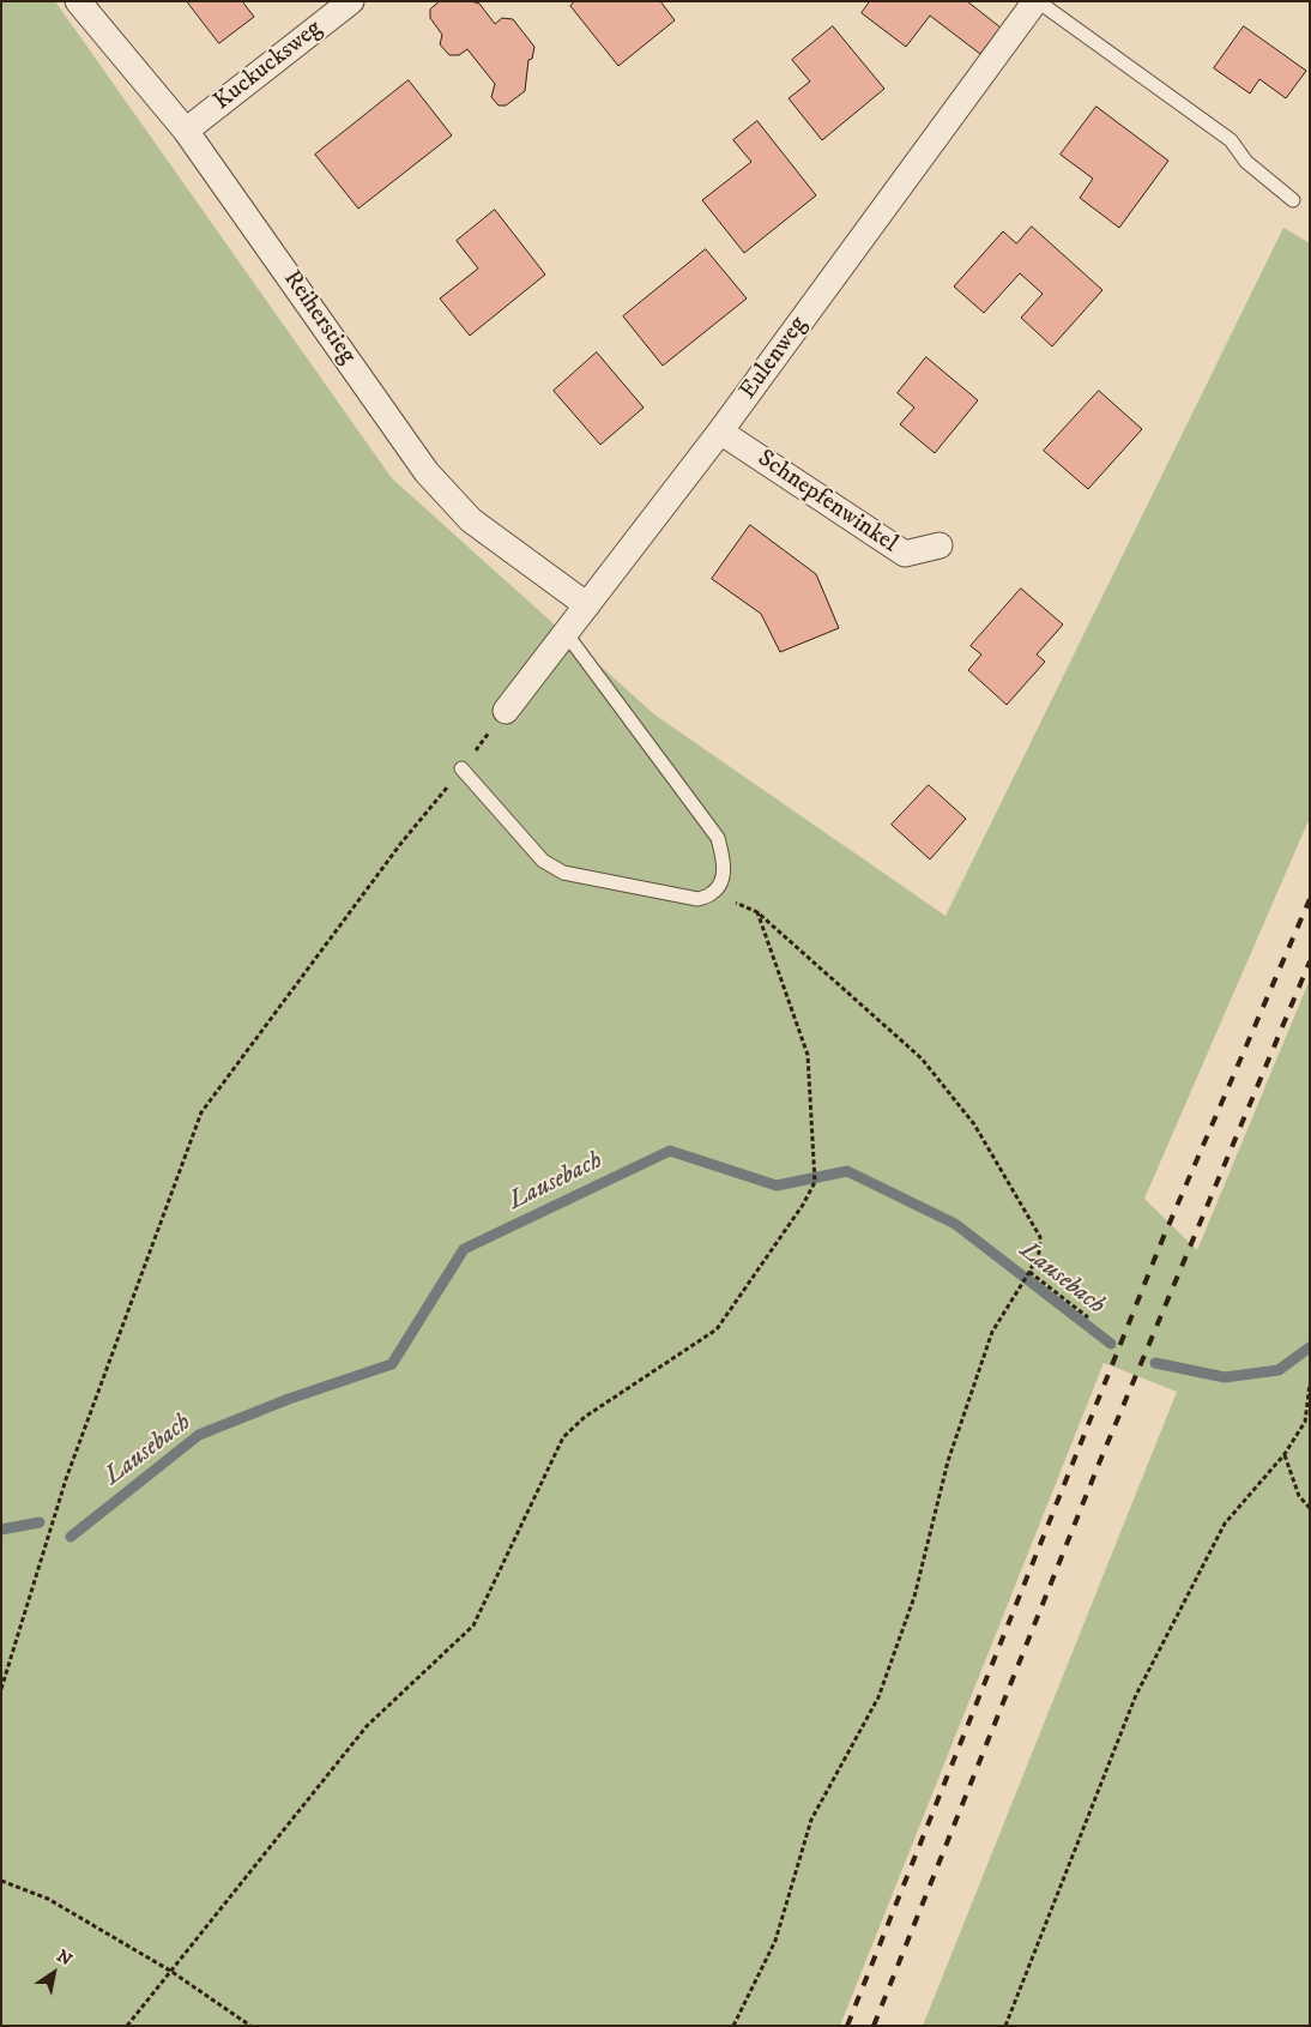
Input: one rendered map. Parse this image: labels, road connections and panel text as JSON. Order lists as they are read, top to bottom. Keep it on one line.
{"streets":{"street":["Kuckucksweg","Reiherstieg","Eulenweg","Schnepfenwinkel"]},"crossings":[["Kuckucksweg","Reiherstieg"],["Reiherstieg","Eulenweg"],["Eulenweg","Schnepfenwinkel"]],"water":["Lausebach"],"north":"top right"}
